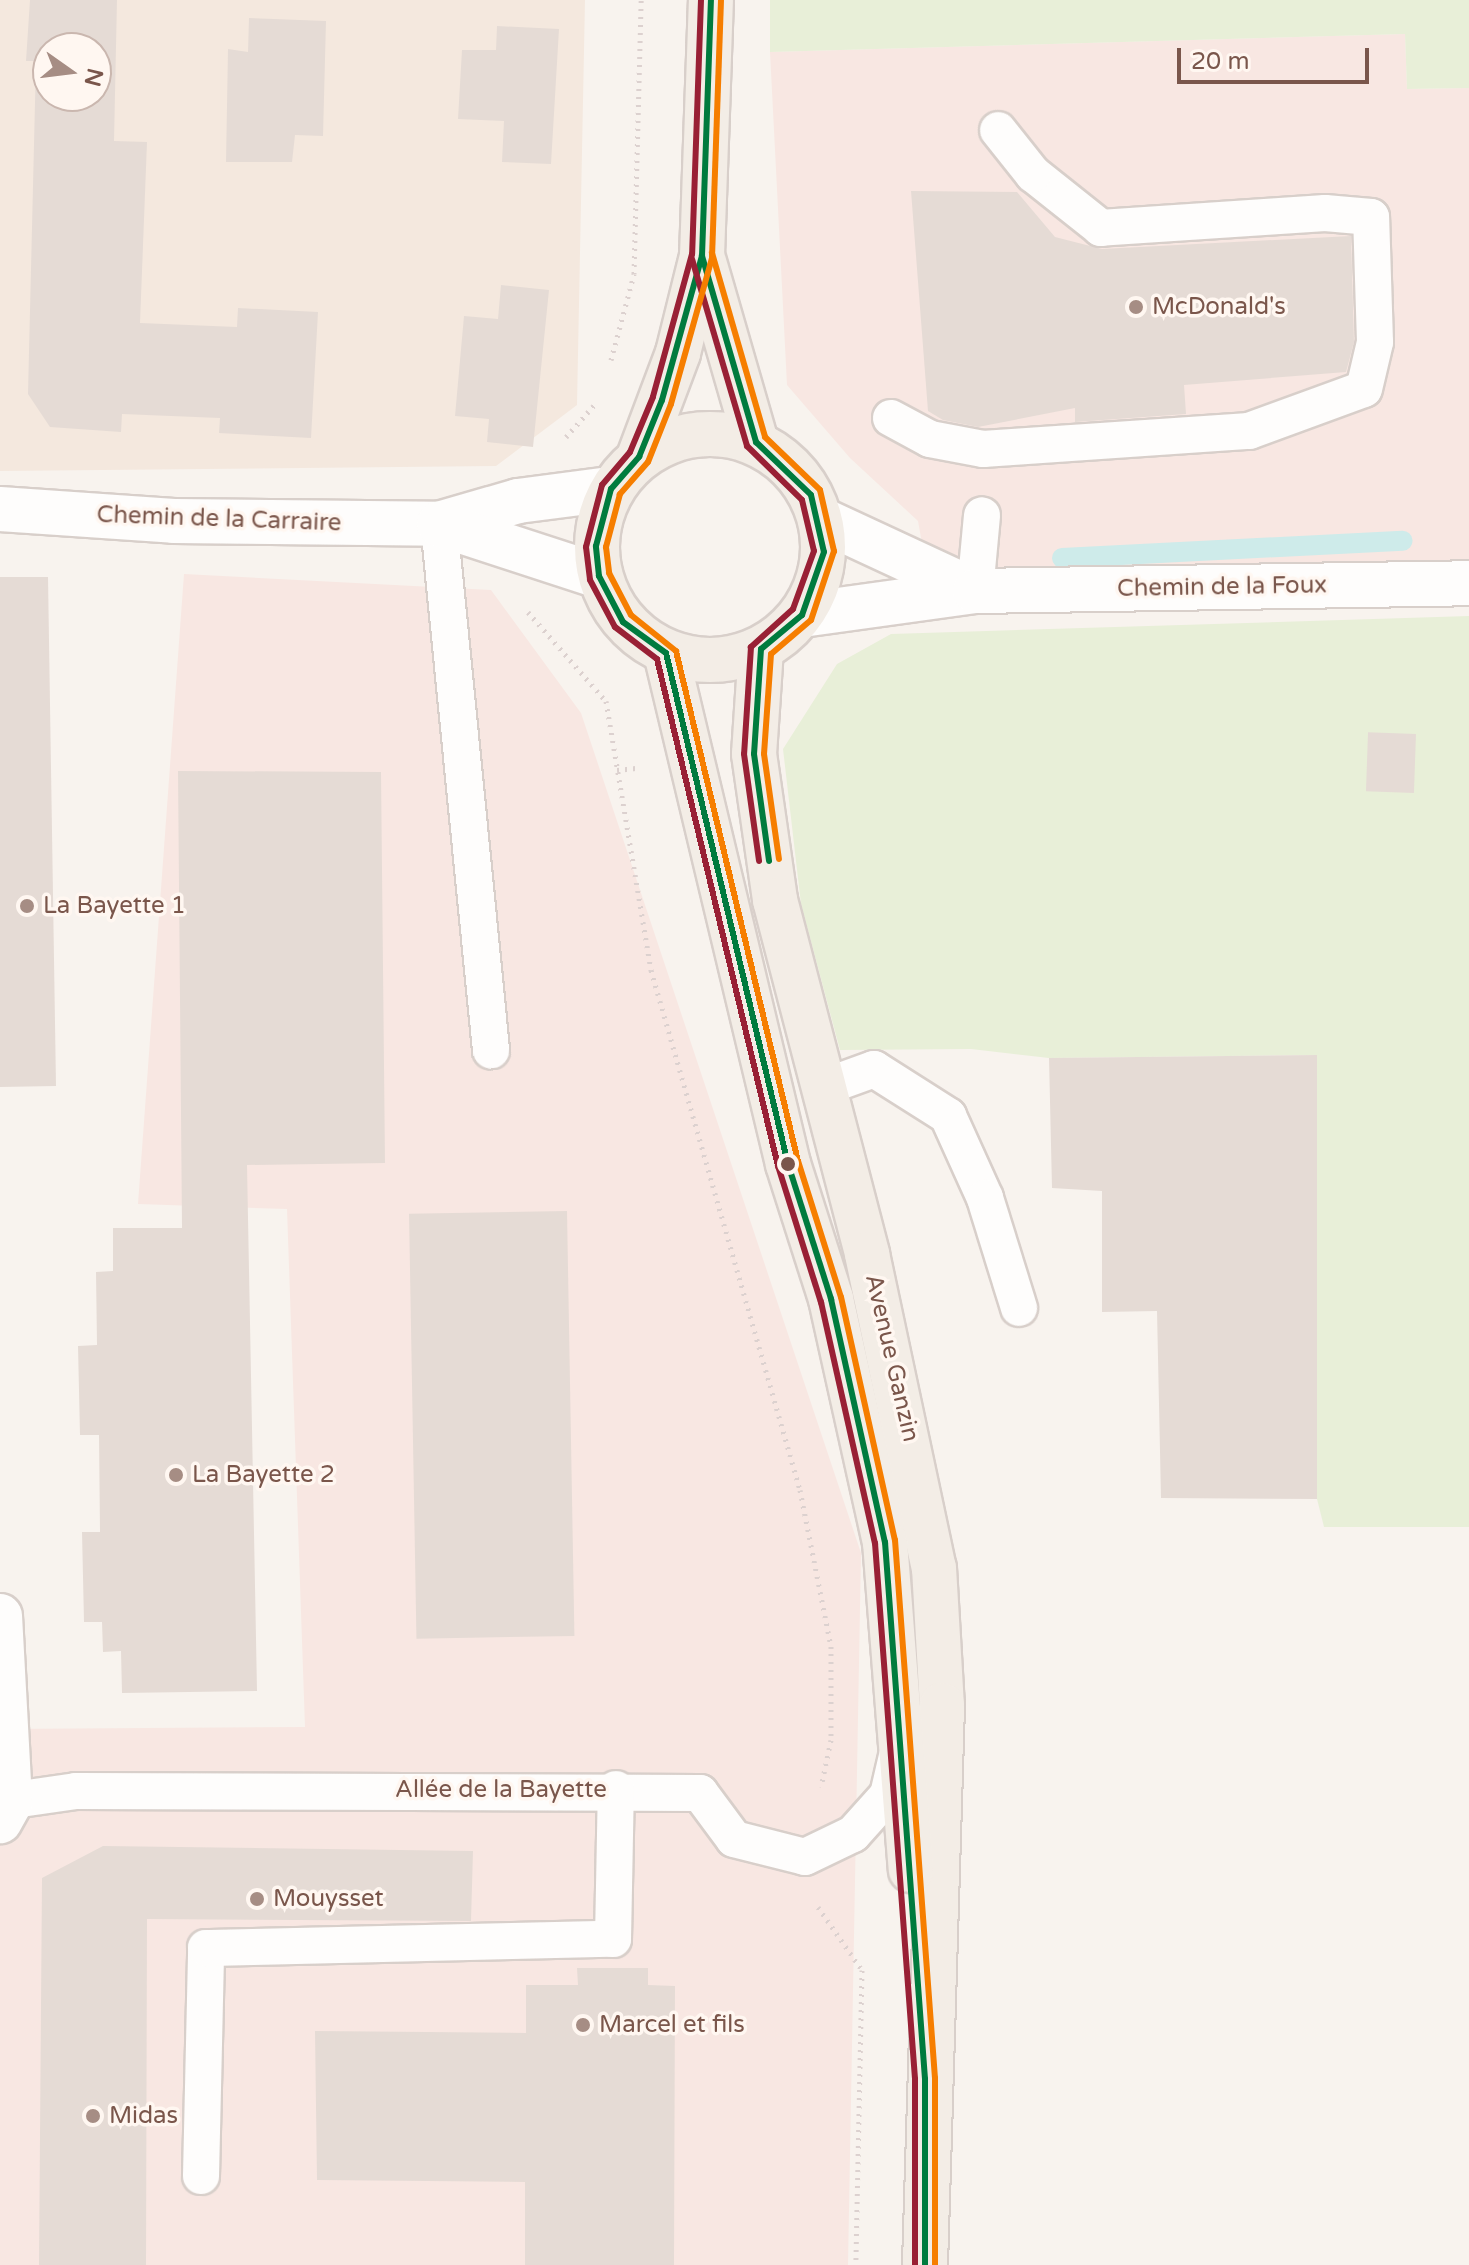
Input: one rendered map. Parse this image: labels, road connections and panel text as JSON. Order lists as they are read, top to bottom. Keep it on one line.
{"streets":{"main road":["Avenue Ganzin"],"street":["Chemin de la Carraire","Chemin de la Foux"],"lane":["Allée de la Bayette"]},"crossings":[["Chemin de la Carraire","Chemin de la Foux"],["Chemin de la Carraire","Avenue Ganzin"],["Chemin de la Foux","Avenue Ganzin"],["Avenue Ganzin","Allée de la Bayette"]],"places":["McDonald's","La Bayette 1","La Bayette 2","Mouysset","Marcel et fils","Midas"],"scale_bar":"20 m","north":"right"}
